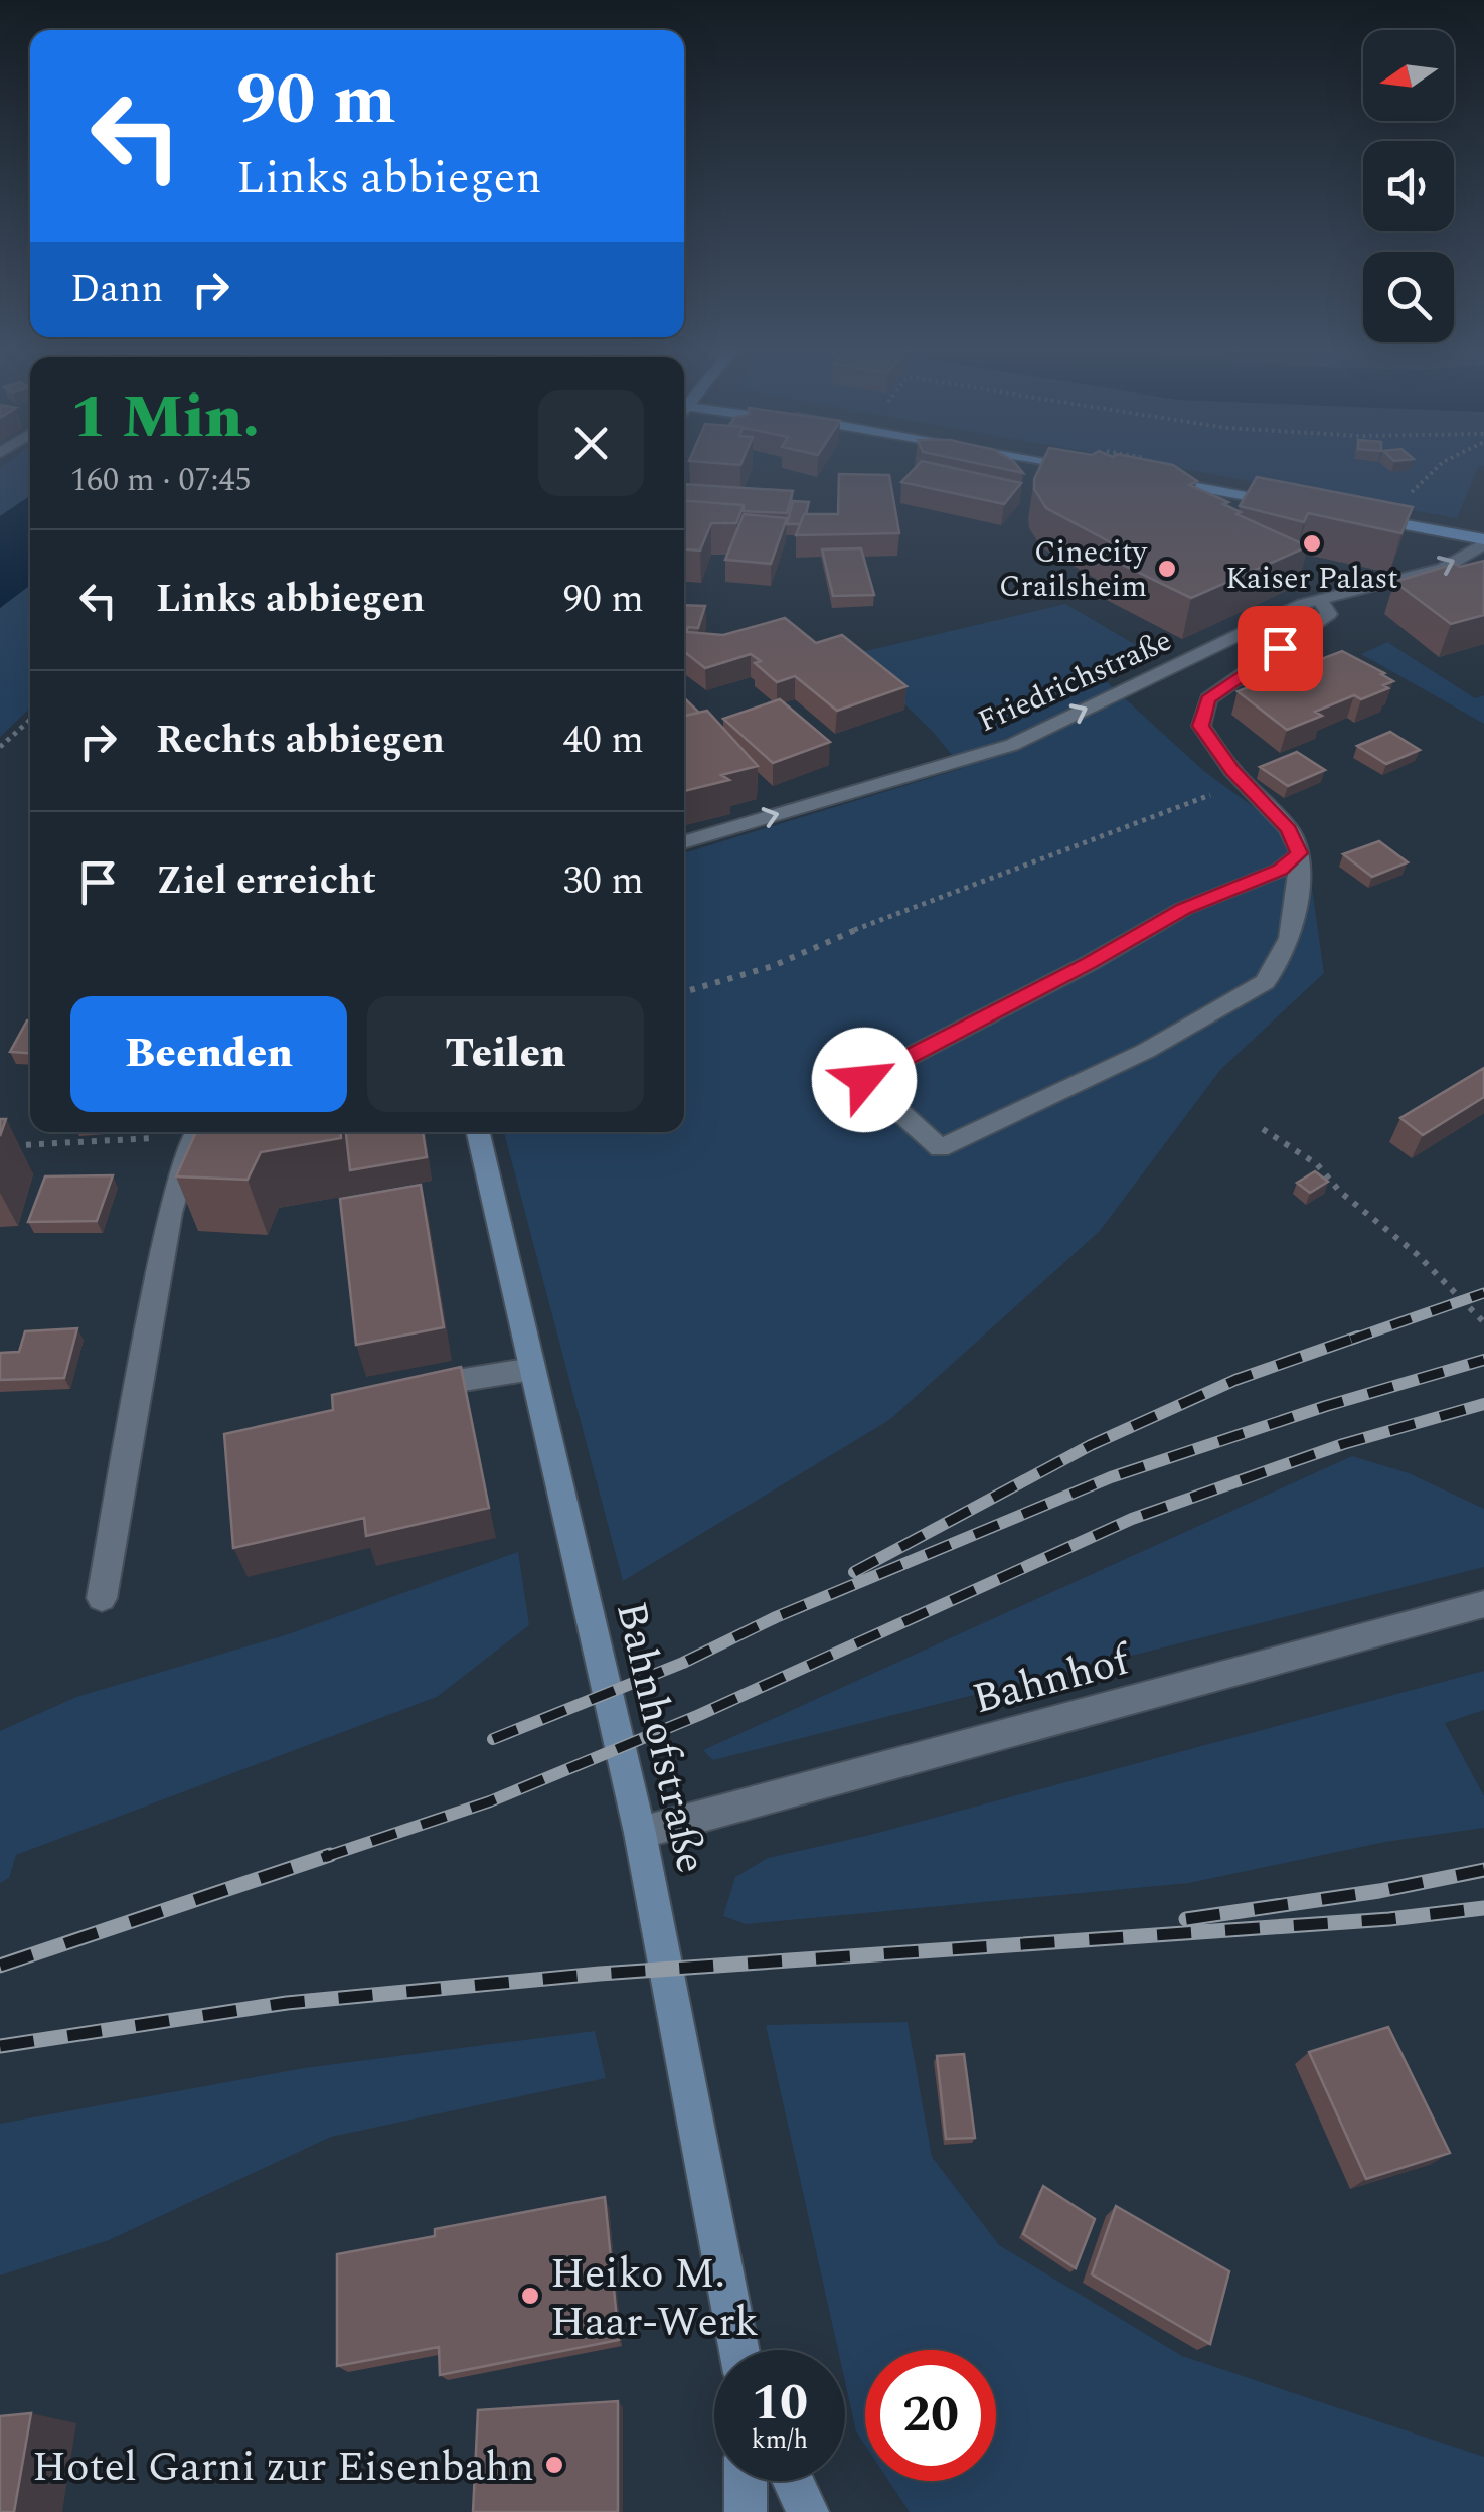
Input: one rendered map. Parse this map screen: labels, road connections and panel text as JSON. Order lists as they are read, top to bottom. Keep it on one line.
{"streets":{"main road":["Bahnhofstraße"],"street":["Friedrichstraße","Bahnhof"]},"crossings":[["Bahnhof","Bahnhofstraße"]],"one_way":["Friedrichstraße"],"places":["Kaiser Palast","Cinecity Crailsheim","Heiko M. Haar-Werk","Hotel Garni zur Eisenbahn"],"north":"left","page":{"turn":["90 m","Links abbiegen"],"then":"Dann","heading":["1 Min.","160 m · 07:45"],"list":[{"name":"Links abbiegen","value":"90 m"},{"name":"Rechts abbiegen","value":"40 m"},{"name":"Ziel erreicht","value":"30 m"}],"buttons":["Beenden","Teilen"],"speed":"10 km/h","limit":"20"}}
